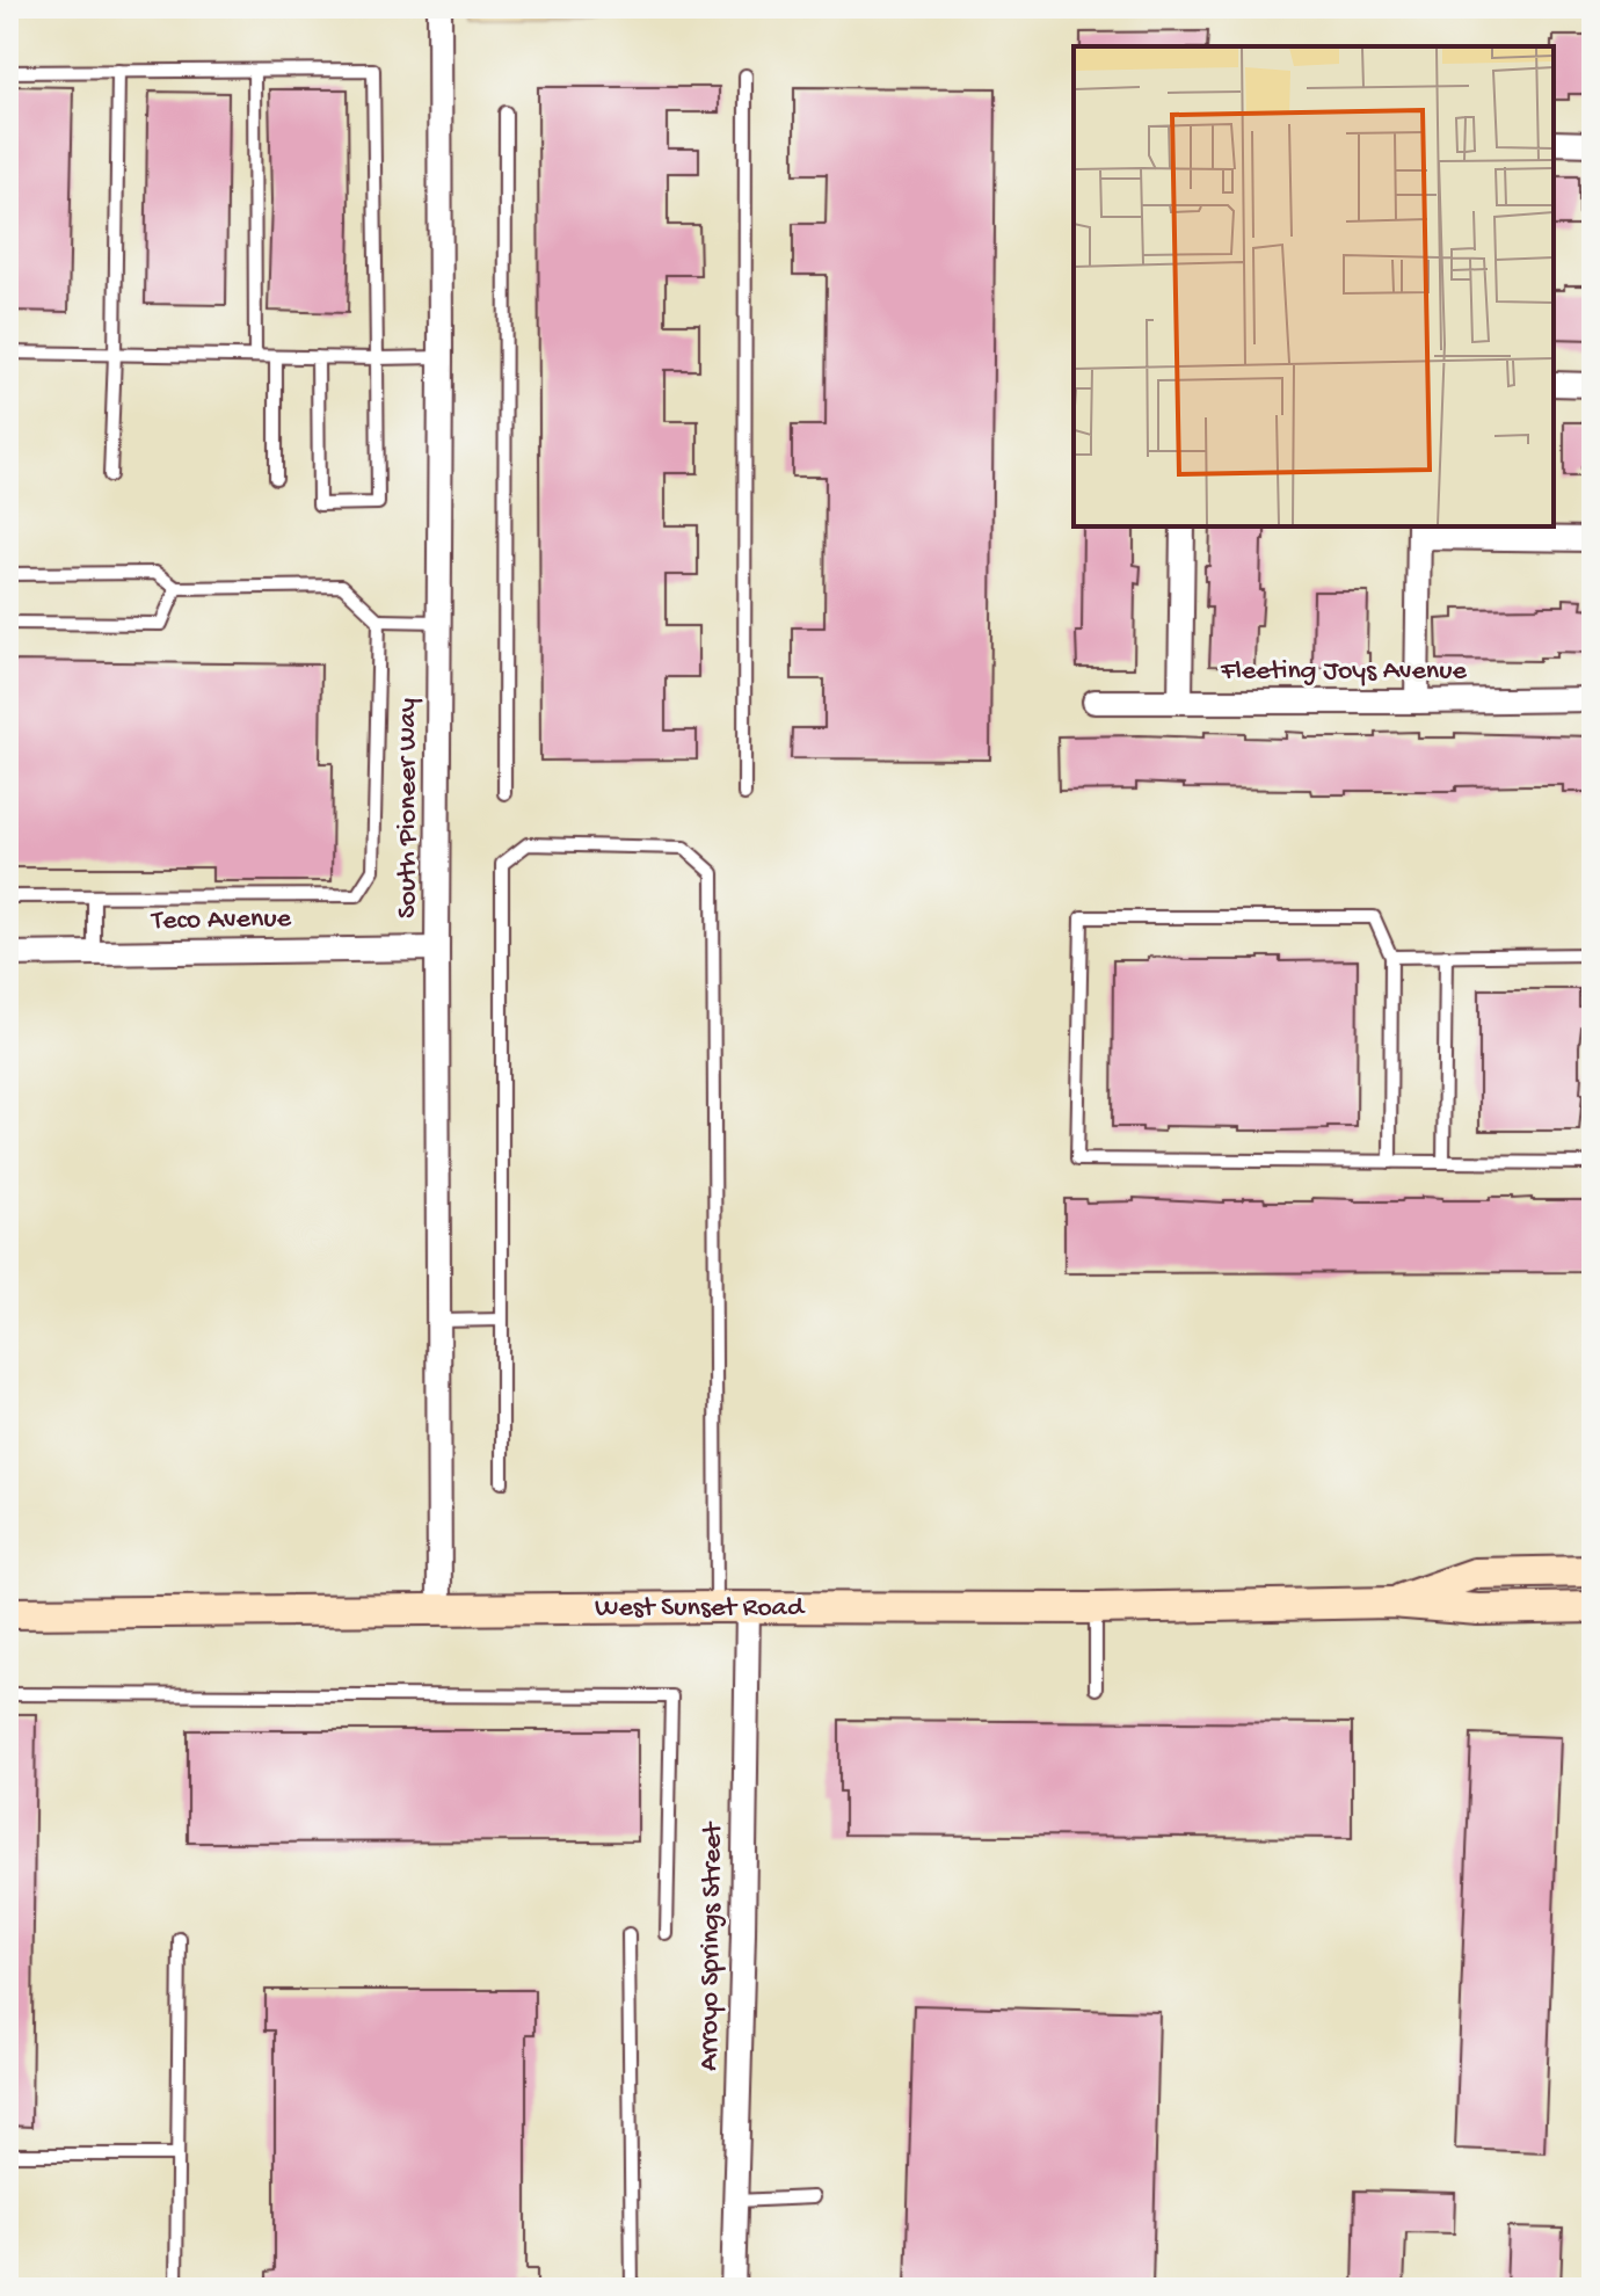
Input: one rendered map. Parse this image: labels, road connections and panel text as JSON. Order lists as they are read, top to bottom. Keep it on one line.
{"streets":{"main road":["West Sunset Road"],"street":["Fleeting Joys Avenue","South Pioneer Way","Teco Avenue","Arroyo Springs Street"]},"crossings":[["South Pioneer Way","Teco Avenue"],["South Pioneer Way","West Sunset Road"],["West Sunset Road","Arroyo Springs Street"]]}
